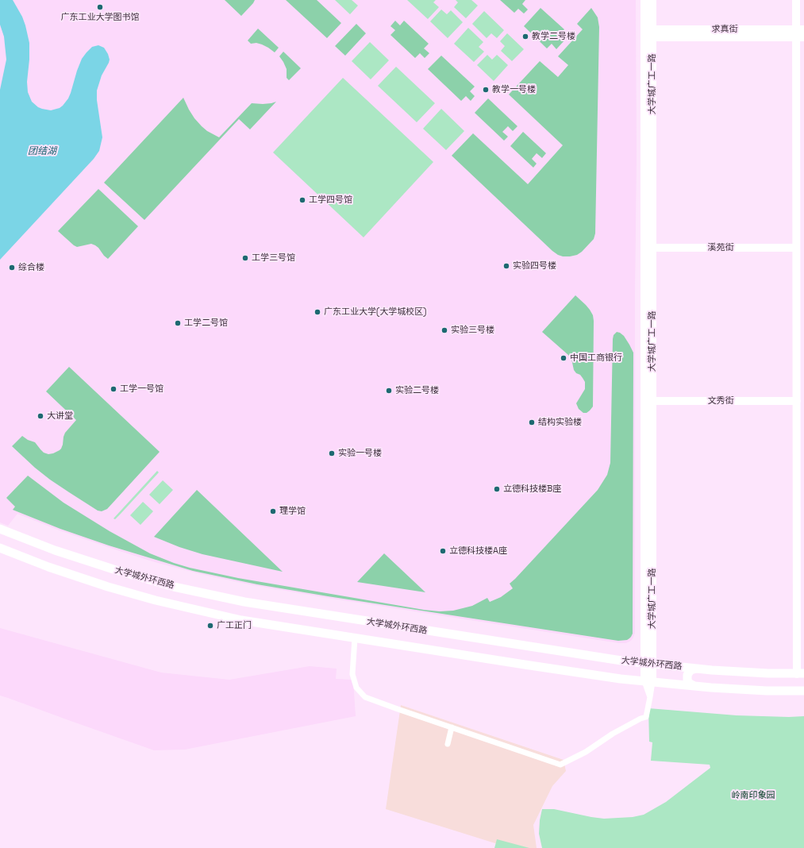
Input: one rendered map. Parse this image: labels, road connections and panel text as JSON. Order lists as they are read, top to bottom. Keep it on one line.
{"streets":{"main road":["大学城外环西路"],"street":["求真街","大学城广工一路","溪苑街","文秀街"]},"crossings":[["求真街","大学城广工一路"],["大学城广工一路","溪苑街"],["大学城广工一路","文秀街"],["大学城广工一路","大学城外环西路"]],"water":["团结湖"],"parks":["岭南印象园"],"places":["广东工业大学图书馆","教学二号楼","教学一号楼","工学四号馆","工学三号馆","实验四号楼","综合楼","广东工业大学(大学城校区)","工学二号馆","实验三号楼","中国工商银行","工学一号馆","实验二号楼","大讲堂","结构实验楼","实验一号楼","立德科技楼B座","理学馆","立德科技楼A座","广工正门"]}
